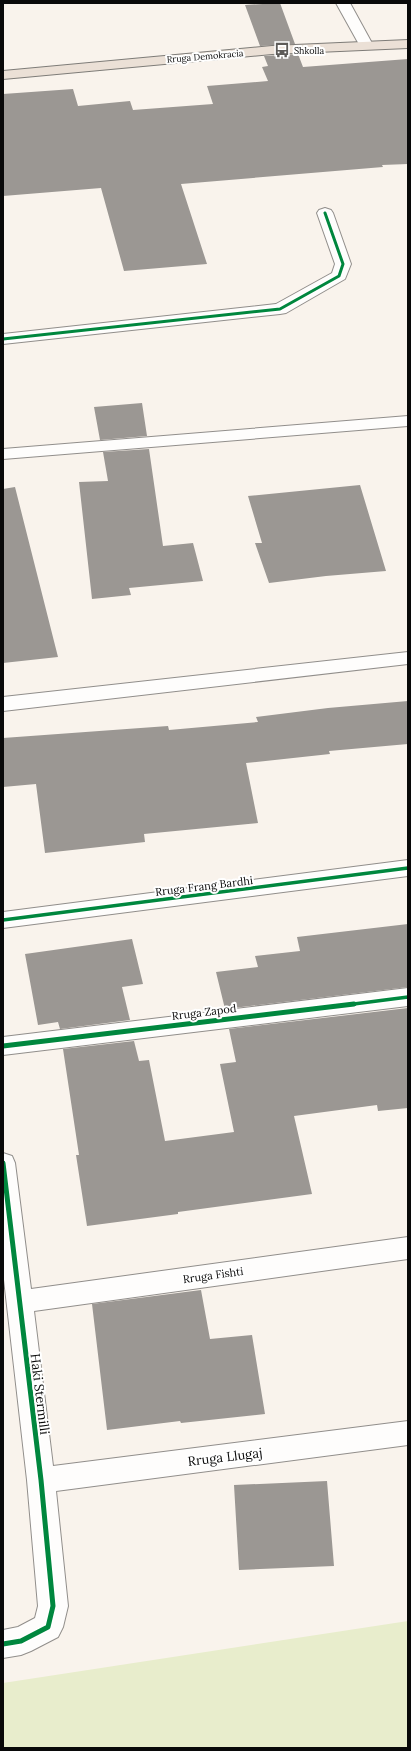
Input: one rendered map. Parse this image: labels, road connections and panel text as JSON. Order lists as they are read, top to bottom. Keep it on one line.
{"streets":{"main road":["Rruga Demokracia"],"street":["Rruga Frang Bardhi","Rruga Zapod","Rruga Fishti","Haki Stermilli","Rruga Llugaj"]},"crossings":[["Rruga Fishti","Haki Stermilli"],["Haki Stermilli","Rruga Llugaj"]],"places":{"bus stop":["Shkolla"]}}
